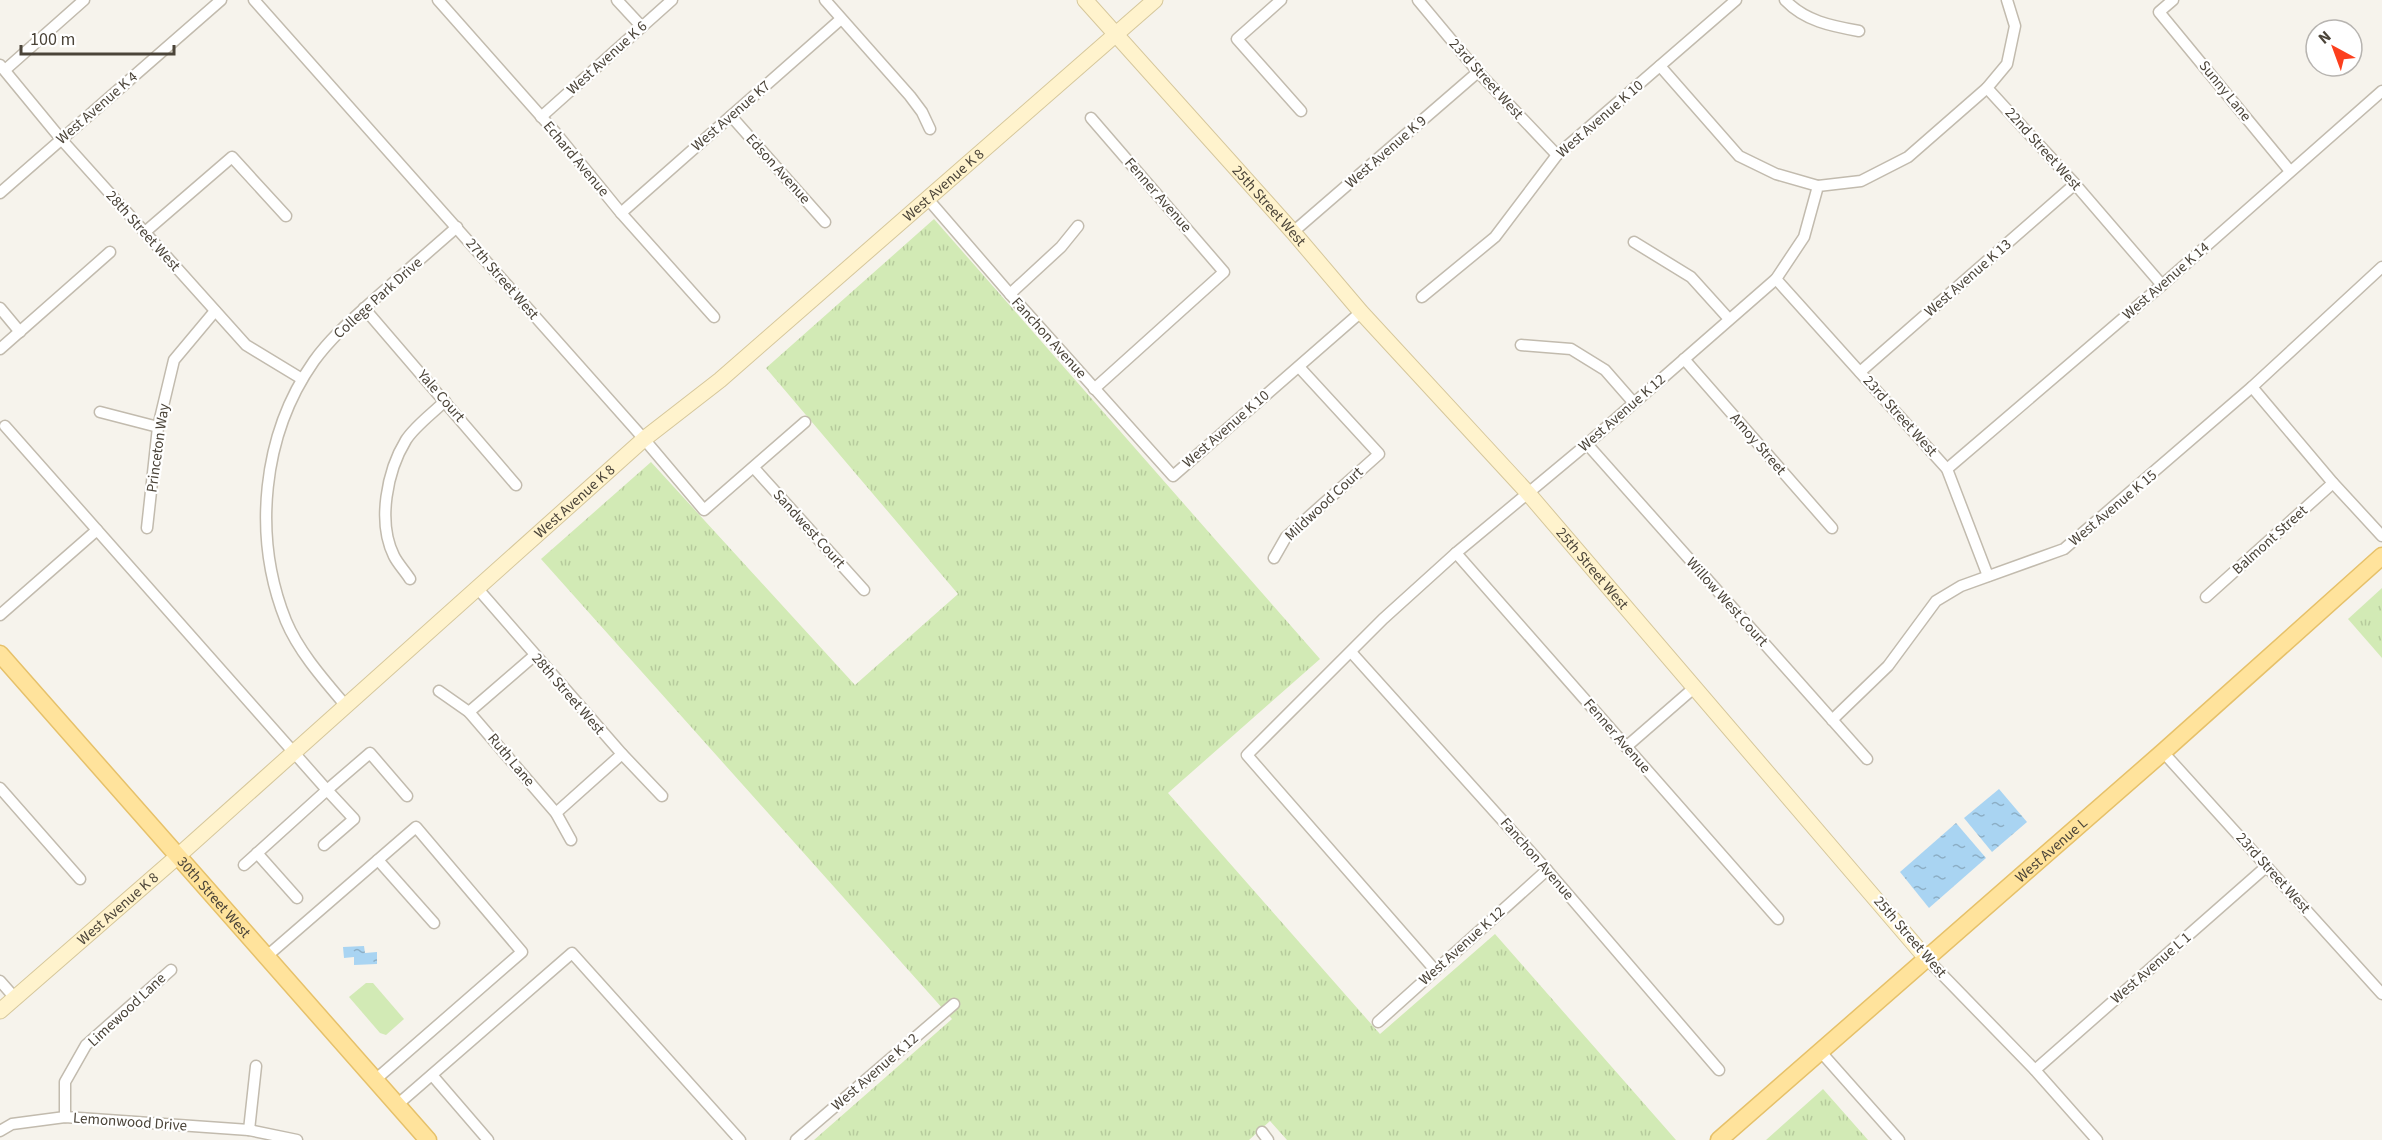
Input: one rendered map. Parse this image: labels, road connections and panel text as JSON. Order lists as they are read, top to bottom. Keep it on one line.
{"streets":{"main road":["West Avenue L","30th Street West"],"street":["West Avenue K 6","23rd Street West","Sunny Lane","West Avenue K 4","West Avenue K7","West Avenue K 10","22nd Street West","West Avenue K 9","Echard Avenue","Edson Avenue","West Avenue K 8","Fenner Avenue","25th Street West","28th Street West","West Avenue K 13","27th Street West","West Avenue K 14","College Park Drive","Fanchon Avenue","Yale Court","West Avenue K 12","Amoy Street","Princeton Way","Mildwood Court","West Avenue K 15","Sandwest Court","Balmont Street","Willow West Court","Ruth Lane","West Avenue L 1","Limewood Lane","Lemonwood Drive"]},"crossings":[["West Avenue K 6","Echard Avenue"],["23rd Street West","West Avenue K 10"],["23rd Street West","West Avenue K 9"],["23rd Street West","West Avenue K 13"],["23rd Street West","West Avenue K 14"],["23rd Street West","West Avenue K 12"],["23rd Street West","West Avenue K 15"],["23rd Street West","West Avenue L"],["23rd Street West","West Avenue L 1"],["Sunny Lane","West Avenue K 14"],["West Avenue K 4","28th Street West"],["West Avenue K7","Echard Avenue"],["West Avenue K7","Edson Avenue"],["West Avenue K 10","25th Street West"],["West Avenue K 10","Fanchon Avenue"],["West Avenue K 10","Mildwood Court"],["22nd Street West","West Avenue K 13"],["22nd Street West","West Avenue K 14"],["West Avenue K 9","25th Street West"],["West Avenue K 8","25th Street West"],["West Avenue K 8","28th Street West"],["West Avenue K 8","27th Street West"],["West Avenue K 8","College Park Drive"],["West Avenue K 8","Fanchon Avenue"],["West Avenue K 8","30th Street West"],["Fenner Avenue","Fanchon Avenue"],["Fenner Avenue","West Avenue K 12"],["25th Street West","West Avenue K 12"],["25th Street West","West Avenue L"],["25th Street West","West Avenue L 1"],["28th Street West","College Park Drive"],["28th Street West","Princeton Way"],["27th Street West","College Park Drive"],["27th Street West","Sandwest Court"],["College Park Drive","Yale Court"],["Fanchon Avenue","West Avenue K 12"],["West Avenue K 12","Amoy Street"],["West Avenue K 12","Willow West Court"],["West Avenue K 15","Willow West Court"],["Limewood Lane","Lemonwood Drive"]],"scale_bar":"100 m","north":"top left"}
